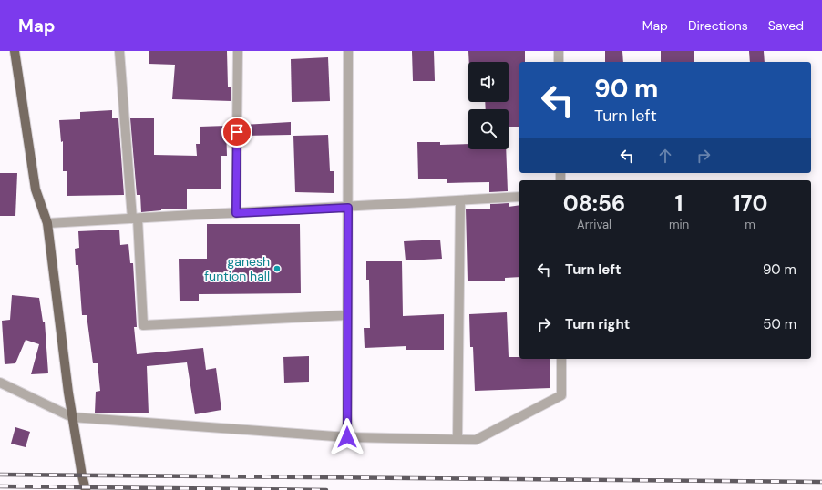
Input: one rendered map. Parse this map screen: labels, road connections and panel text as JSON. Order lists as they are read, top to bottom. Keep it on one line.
{"places":["ganesh funtion hall"],"page":{"header":"Map","nav":["Map","Directions","Saved"],"turn":["90 m","Turn left"],"eta":["08:56","Arrival","1","min","170","m"],"list":[{"name":"Turn left","value":"90 m"},{"name":"Turn right","value":"50 m"}]}}
